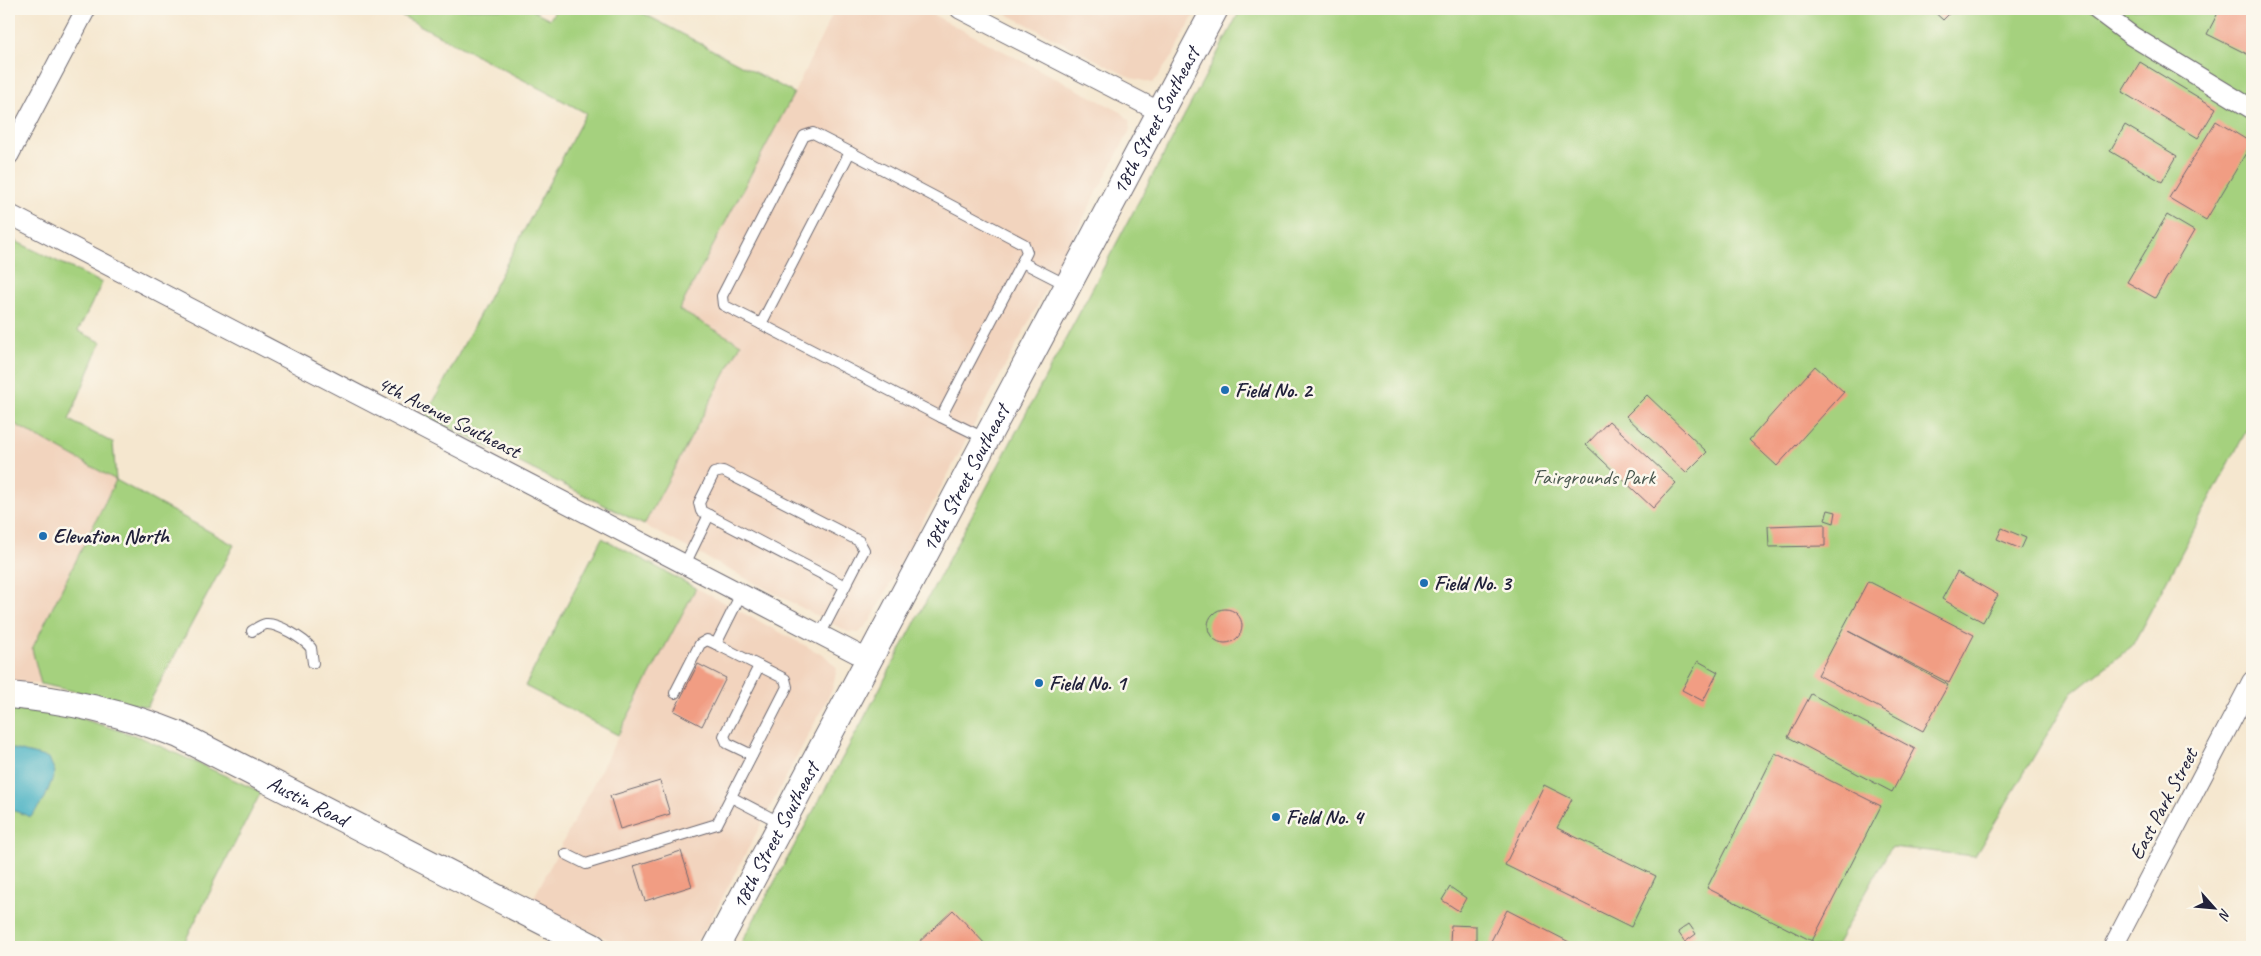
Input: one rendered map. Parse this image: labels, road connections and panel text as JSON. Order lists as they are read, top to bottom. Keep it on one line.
{"streets":{"street":["18th Street Southeast","4th Avenue Southeast","Austin Road","East Park Street"]},"crossings":[["18th Street Southeast","4th Avenue Southeast"]],"parks":["Fairgrounds Park"],"places":["Field No. 2","Elevation North","Field No. 3","Field No. 1","Field No. 4"],"north":"bottom right"}
